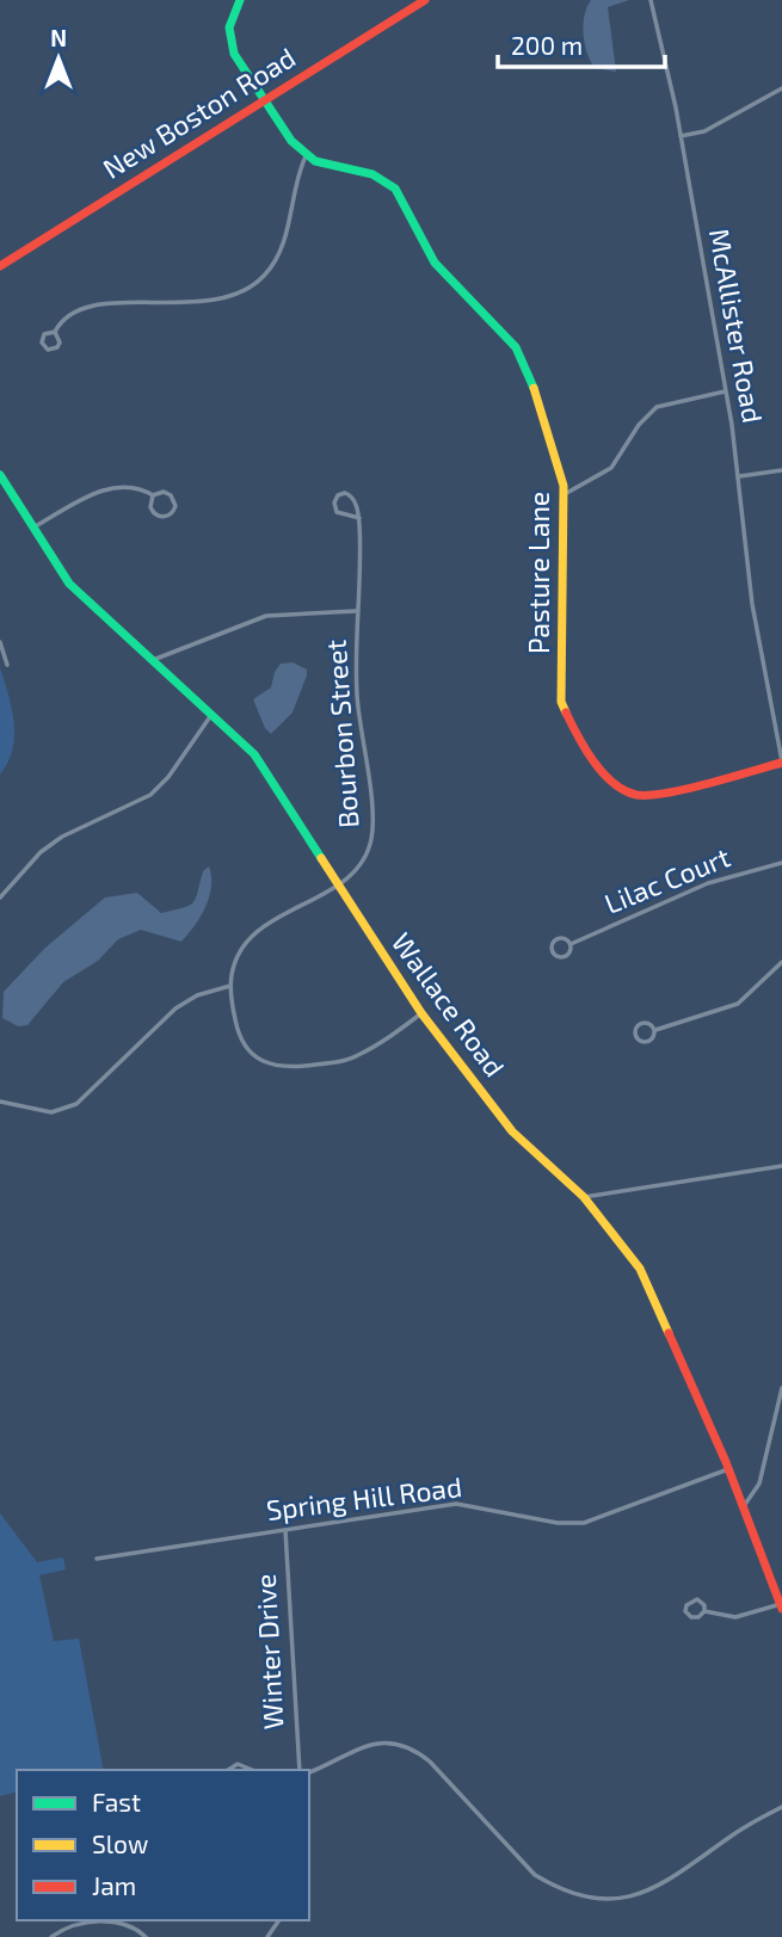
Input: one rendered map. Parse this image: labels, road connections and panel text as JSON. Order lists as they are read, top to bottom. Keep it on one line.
{"streets":{"street":["New Boston Road","McAllister Road","Pasture Lane","Bourbon Street","Lilac Court","Wallace Road","Spring Hill Road","Winter Drive"]},"crossings":[["McAllister Road","Pasture Lane"],["Bourbon Street","Wallace Road"],["Wallace Road","Spring Hill Road"],["Spring Hill Road","Winter Drive"]],"legend":["Fast","Slow","Jam"],"scale_bar":"200 m","north":"top"}
